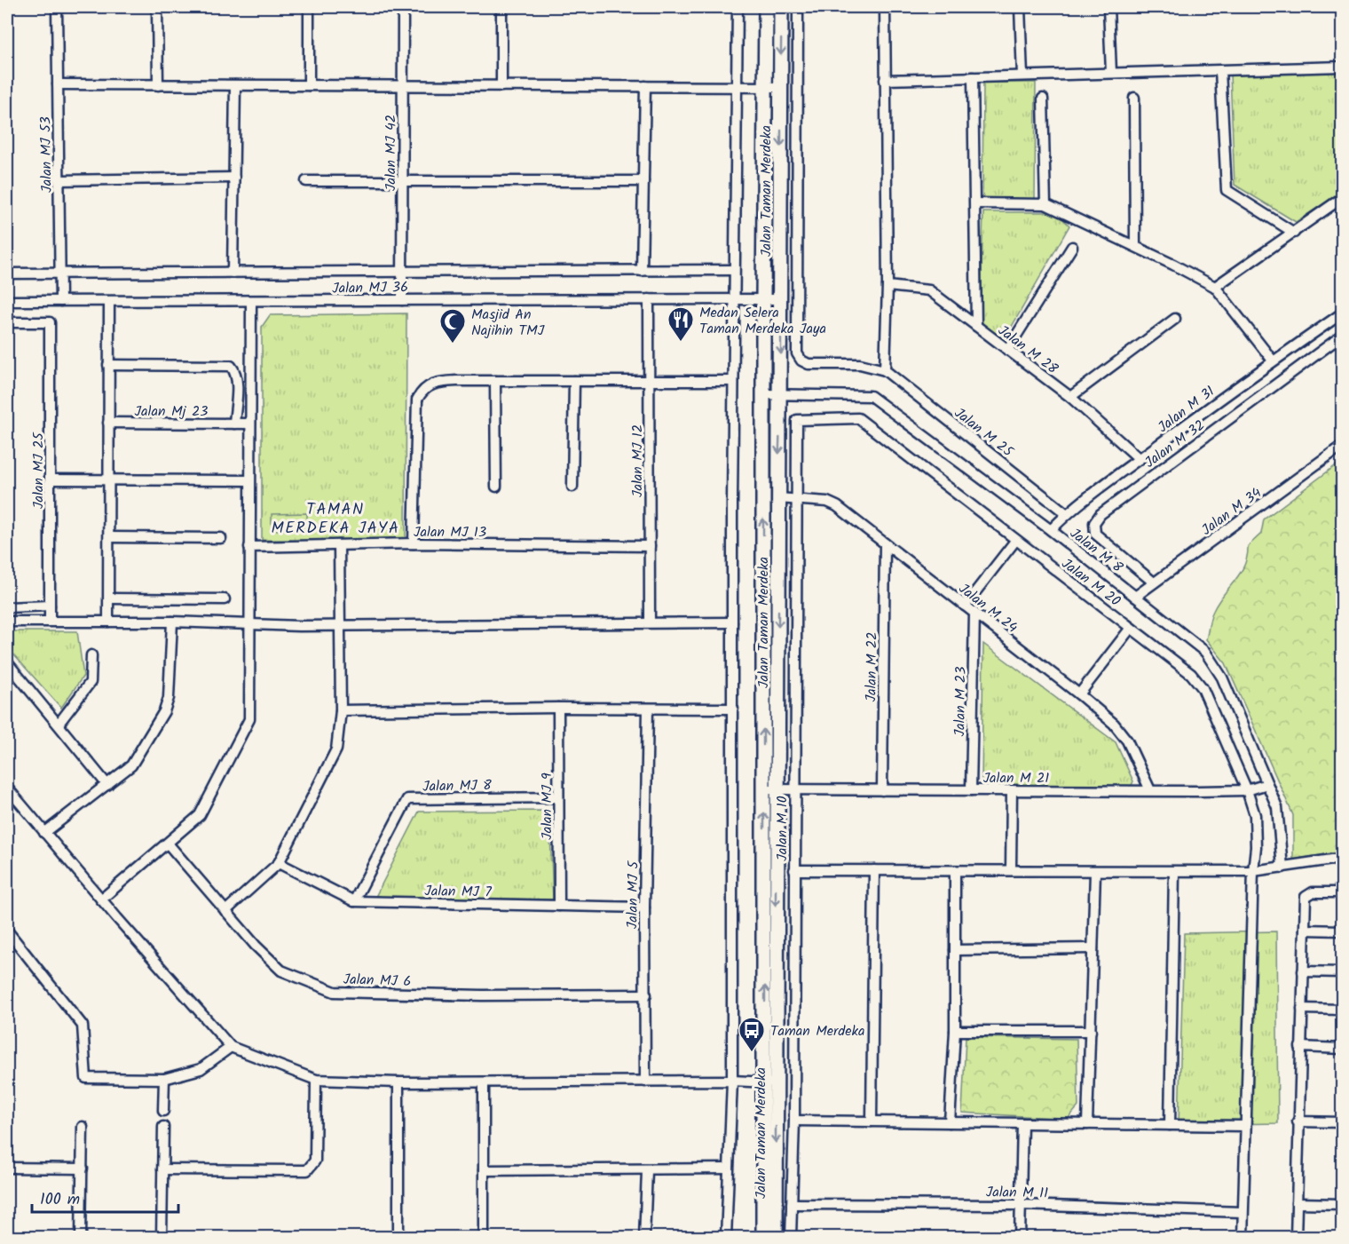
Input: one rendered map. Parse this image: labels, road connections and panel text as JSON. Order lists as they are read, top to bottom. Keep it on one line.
{"streets":{"main road":["Jalan Taman Merdeka"],"street":["Jalan MJ 42","Jalan MJ 53","Jalan MJ 36","Jalan M 28","Jalan M 31","Jalan Mj 23","Jalan M 25","Jalan M 32","Jalan MJ 12","Jalan MJ 25","Jalan M 34","Jalan MJ 13","Jalan M 8","Jalan M 20","Jalan M 24","Jalan M 22","Jalan M 23","Jalan M 21","Jalan MJ 8","Jalan MJ 9","Jalan M 10","Jalan MJ 7","Jalan MJ 5","Jalan MJ 6","Jalan M 11"]},"crossings":[["Jalan MJ 42","Jalan MJ 36"],["Jalan MJ 53","Jalan MJ 36"],["Jalan Taman Merdeka","Jalan MJ 36"],["Jalan Taman Merdeka","Jalan M 8"],["Jalan Taman Merdeka","Jalan M 21"],["Jalan MJ 36","Jalan MJ 12"],["Jalan M 28","Jalan M 31"],["Jalan M 31","Jalan M 25"],["Jalan M 31","Jalan M 8"],["Jalan M 32","Jalan M 34"],["Jalan MJ 12","Jalan MJ 13"],["Jalan M 34","Jalan M 8"],["Jalan M 8","Jalan M 21"],["Jalan M 20","Jalan M 21"],["Jalan M 20","Jalan M 10"],["Jalan M 20","Jalan M 11"],["Jalan M 24","Jalan M 22"],["Jalan M 24","Jalan M 23"],["Jalan M 24","Jalan M 21"],["Jalan M 24","Jalan M 10"],["Jalan M 22","Jalan M 21"],["Jalan M 23","Jalan M 21"],["Jalan M 21","Jalan M 10"],["Jalan MJ 8","Jalan MJ 9"],["Jalan MJ 8","Jalan MJ 7"],["Jalan MJ 9","Jalan MJ 7"],["Jalan M 10","Jalan M 11"],["Jalan MJ 7","Jalan MJ 5"],["Jalan MJ 5","Jalan MJ 6"]],"districts":["TAMAN MERDEKA JAYA"],"places":{"restaurant":["Medan Selera Taman Merdeka Jaya"],"mosque":["Masjid An Najihin TMJ"],"bus stop":["Taman Merdeka"]},"scale_bar":"100 m"}
